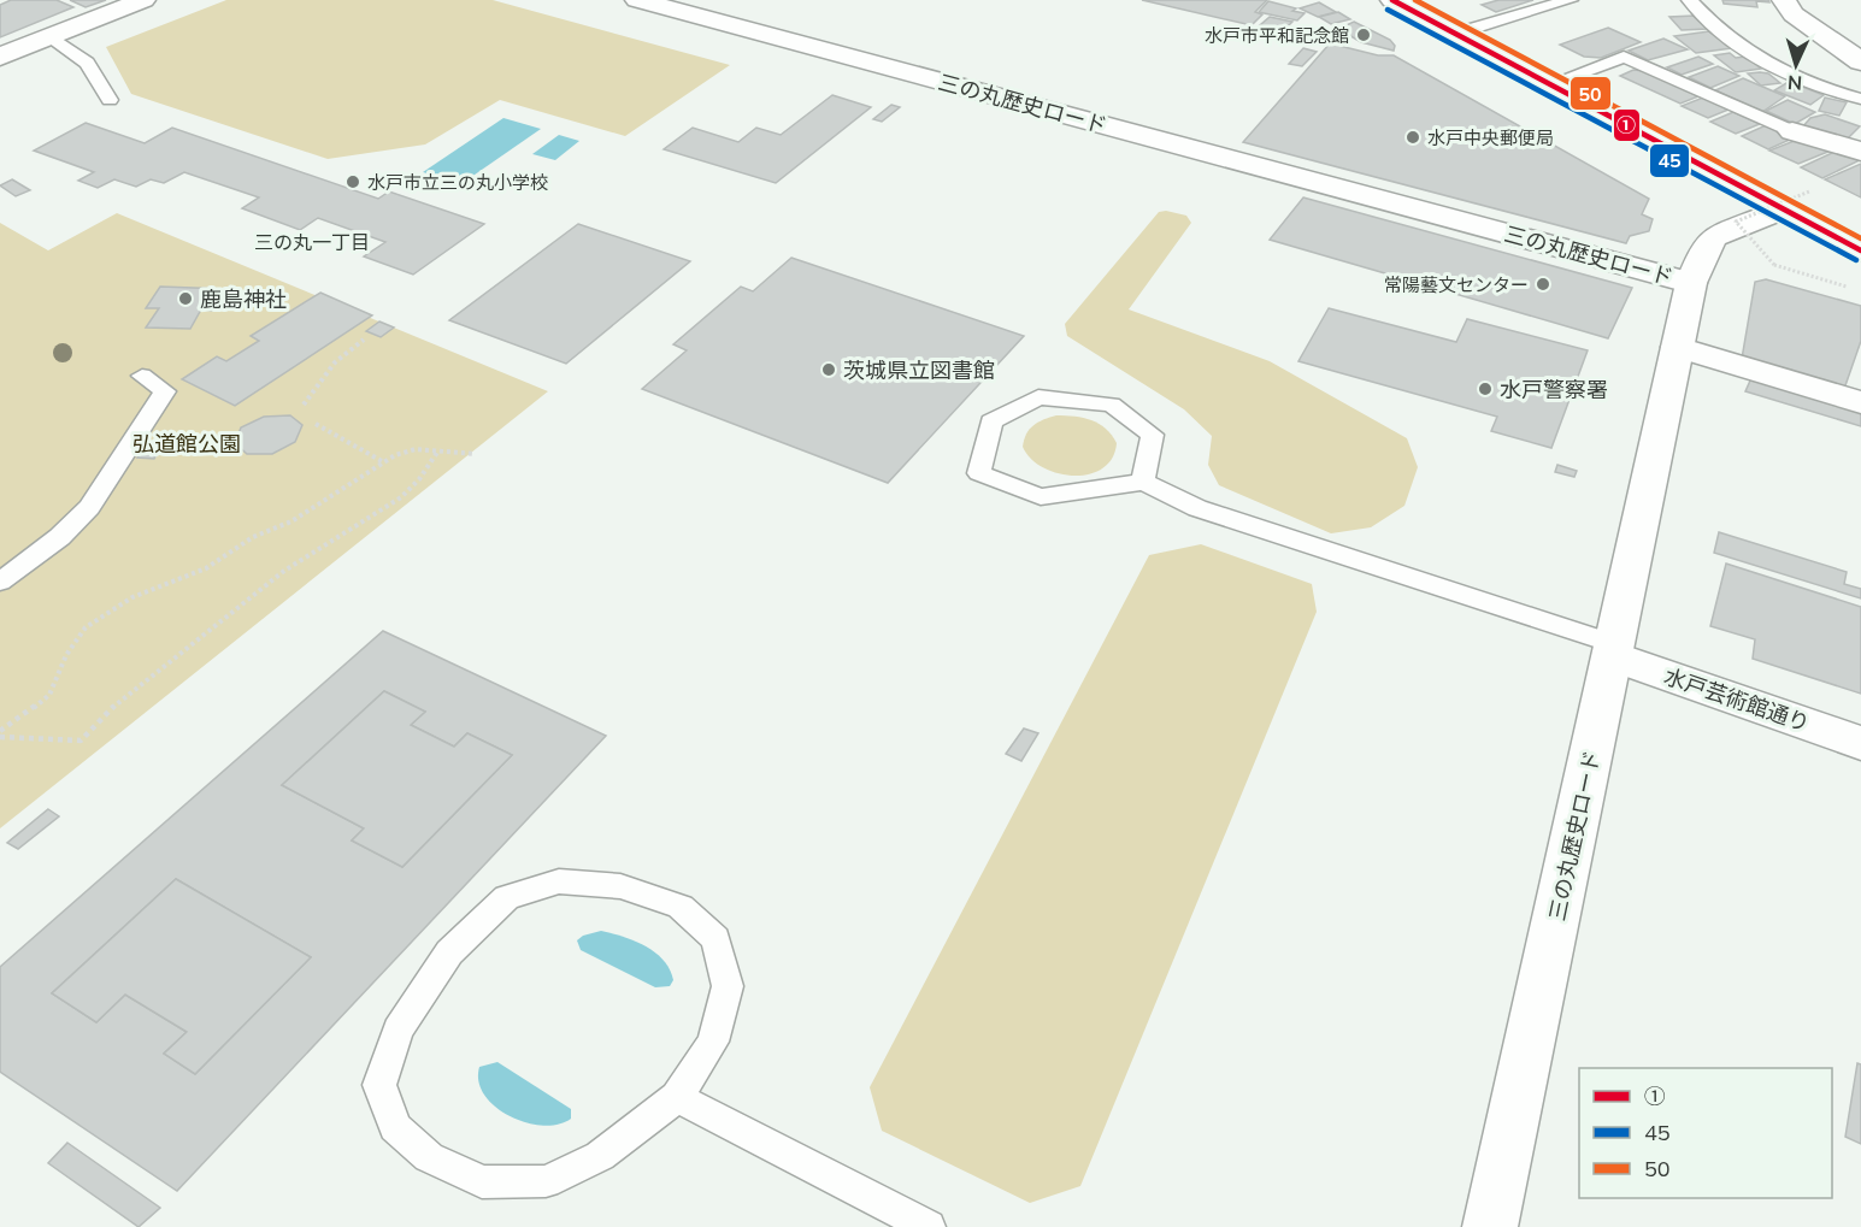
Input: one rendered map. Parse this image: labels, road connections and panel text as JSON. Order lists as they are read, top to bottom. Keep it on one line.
{"streets":{"main road":["三の丸歴史ロード","水戸芸術館通り"]},"crossings":[["三の丸歴史ロード","水戸芸術館通り"]],"districts":["三の丸一丁目"],"parks":["弘道館公園"],"places":["水戸市平和記念館","水戸中央郵便局","水戸市立三の丸小学校","常陽藝文センター","鹿島神社","茨城県立図書館","水戸警察署"],"lines":["transit line ①","transit line 50","transit line 45"],"legend":["①","45","50"],"north":"bottom"}
